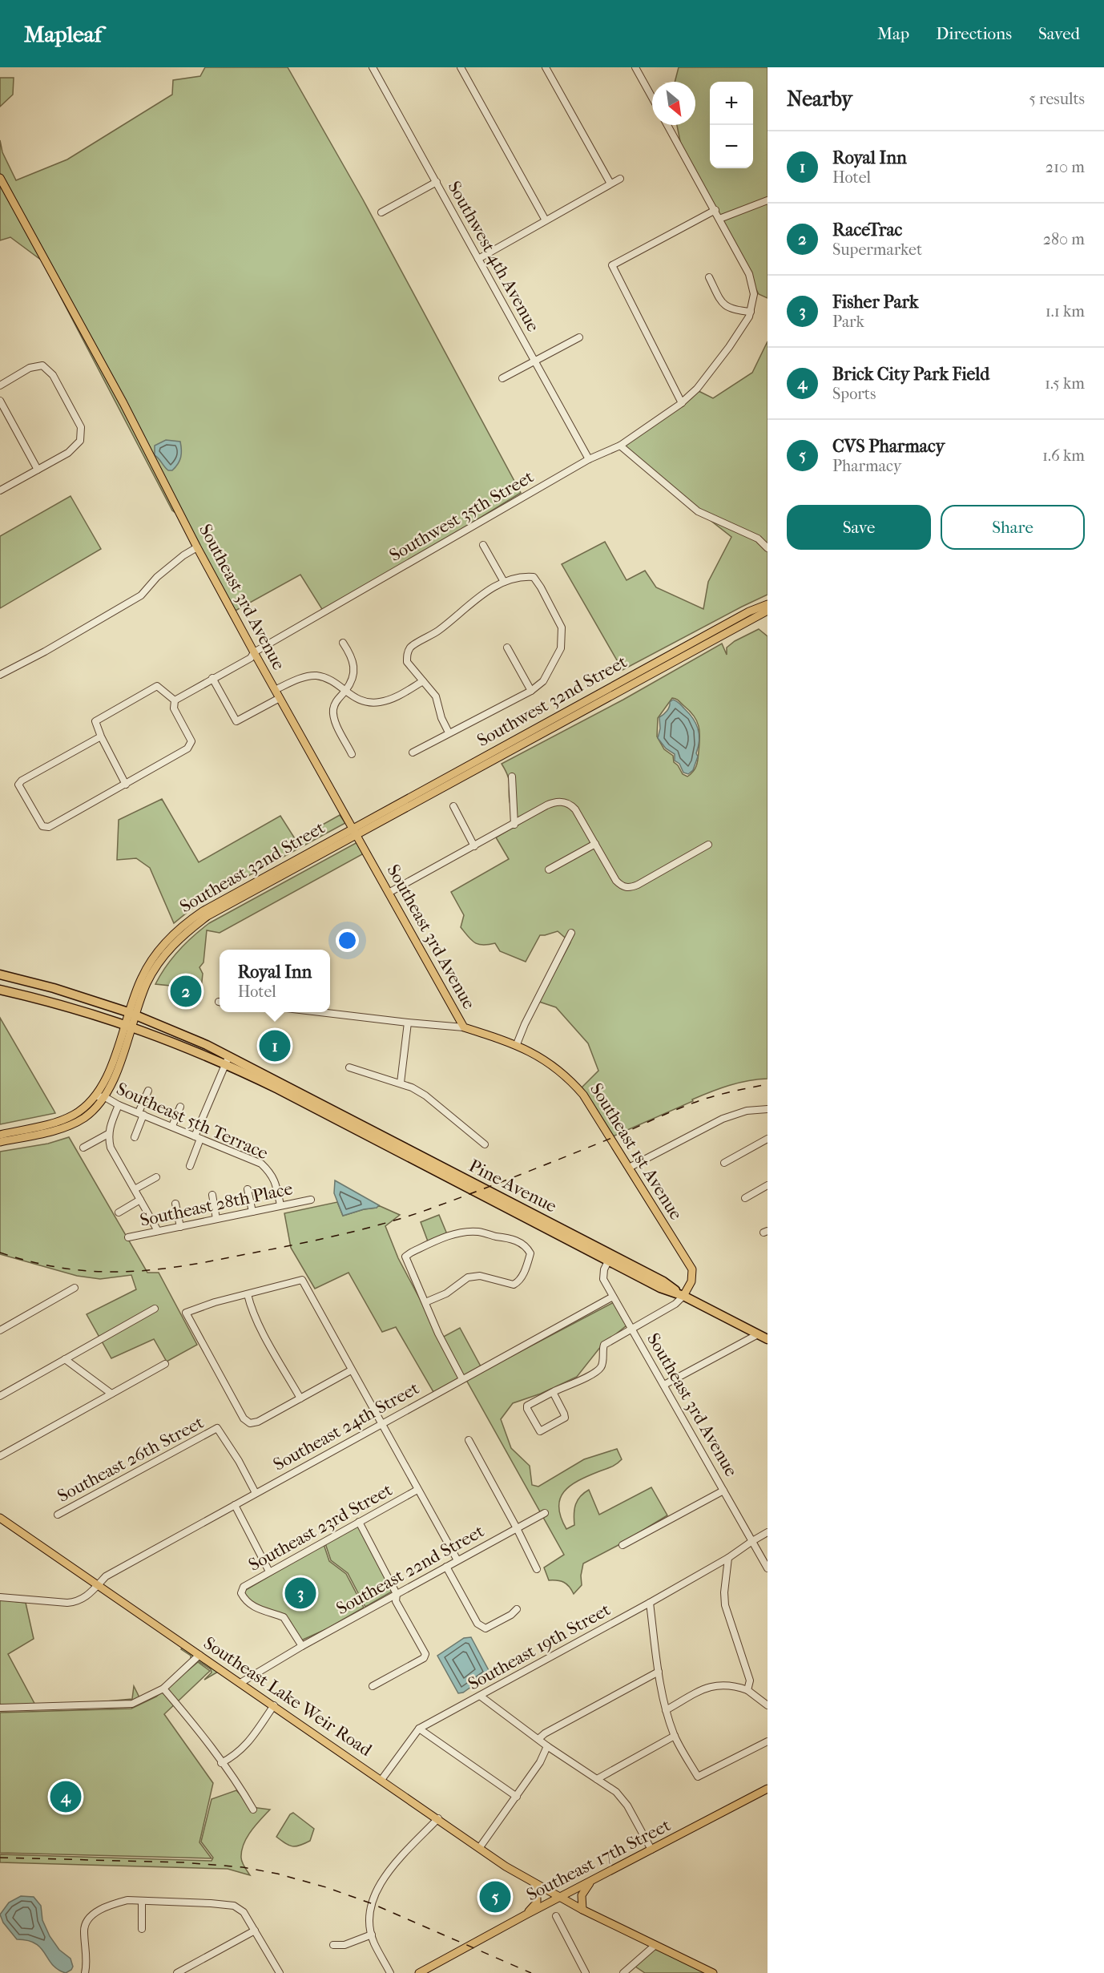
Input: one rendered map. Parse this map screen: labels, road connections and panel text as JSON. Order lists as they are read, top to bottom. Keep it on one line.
{"streets":{"highway":["Pine Avenue"],"main road":["Southeast 3rd Avenue","Southwest 32nd Street","Southeast 32nd Street","Southeast 1st Avenue","Southeast Lake Weir Road","Southeast 17th Street"],"street":["Southwest 4th Avenue","Southwest 35th Street","Southeast 5th Terrace","Southeast 28th Place","Southeast 24th Street","Southeast 26th Street","Southeast 23rd Street","Southeast 22nd Street","Southeast 19th Street"]},"crossings":[["Southwest 4th Avenue","Southwest 35th Street"],["Southwest 35th Street","Southeast 3rd Avenue"],["Southeast 3rd Avenue","Southwest 32nd Street"],["Southeast 3rd Avenue","Southeast 32nd Street"],["Southeast 3rd Avenue","Southeast 1st Avenue"],["Southeast 3rd Avenue","Pine Avenue"],["Southeast 3rd Avenue","Southeast 24th Street"],["Southeast 3rd Avenue","Southeast 19th Street"],["Southwest 32nd Street","Southeast 32nd Street"],["Southeast 5th Terrace","Southeast 28th Place"],["Southeast 1st Avenue","Pine Avenue"],["Southeast 24th Street","Southeast 26th Street"],["Southeast 24th Street","Southeast Lake Weir Road"],["Southeast 23rd Street","Southeast 22nd Street"],["Southeast 22nd Street","Southeast Lake Weir Road"],["Southeast 19th Street","Southeast Lake Weir Road"],["Southeast Lake Weir Road","Southeast 17th Street"]],"north":"bottom right","page":{"header":"Mapleaf","nav":["Map","Directions","Saved"],"heading":["Nearby","5 results"],"map_buttons":["+","−"],"list":[{"mark":"1","name":"Royal Inn","note":"Hotel","value":"210 m"},{"mark":"2","name":"RaceTrac","note":"Supermarket","value":"280 m"},{"mark":"3","name":"Fisher Park","note":"Park","value":"1.1 km"},{"mark":"4","name":"Brick City Park Field","note":"Sports","value":"1.5 km"},{"mark":"5","name":"CVS Pharmacy","note":"Pharmacy","value":"1.6 km"}],"buttons":["Save","Share"],"popup":["Royal Inn","Hotel"],"pins":["2","1","3","4","5"]}}
